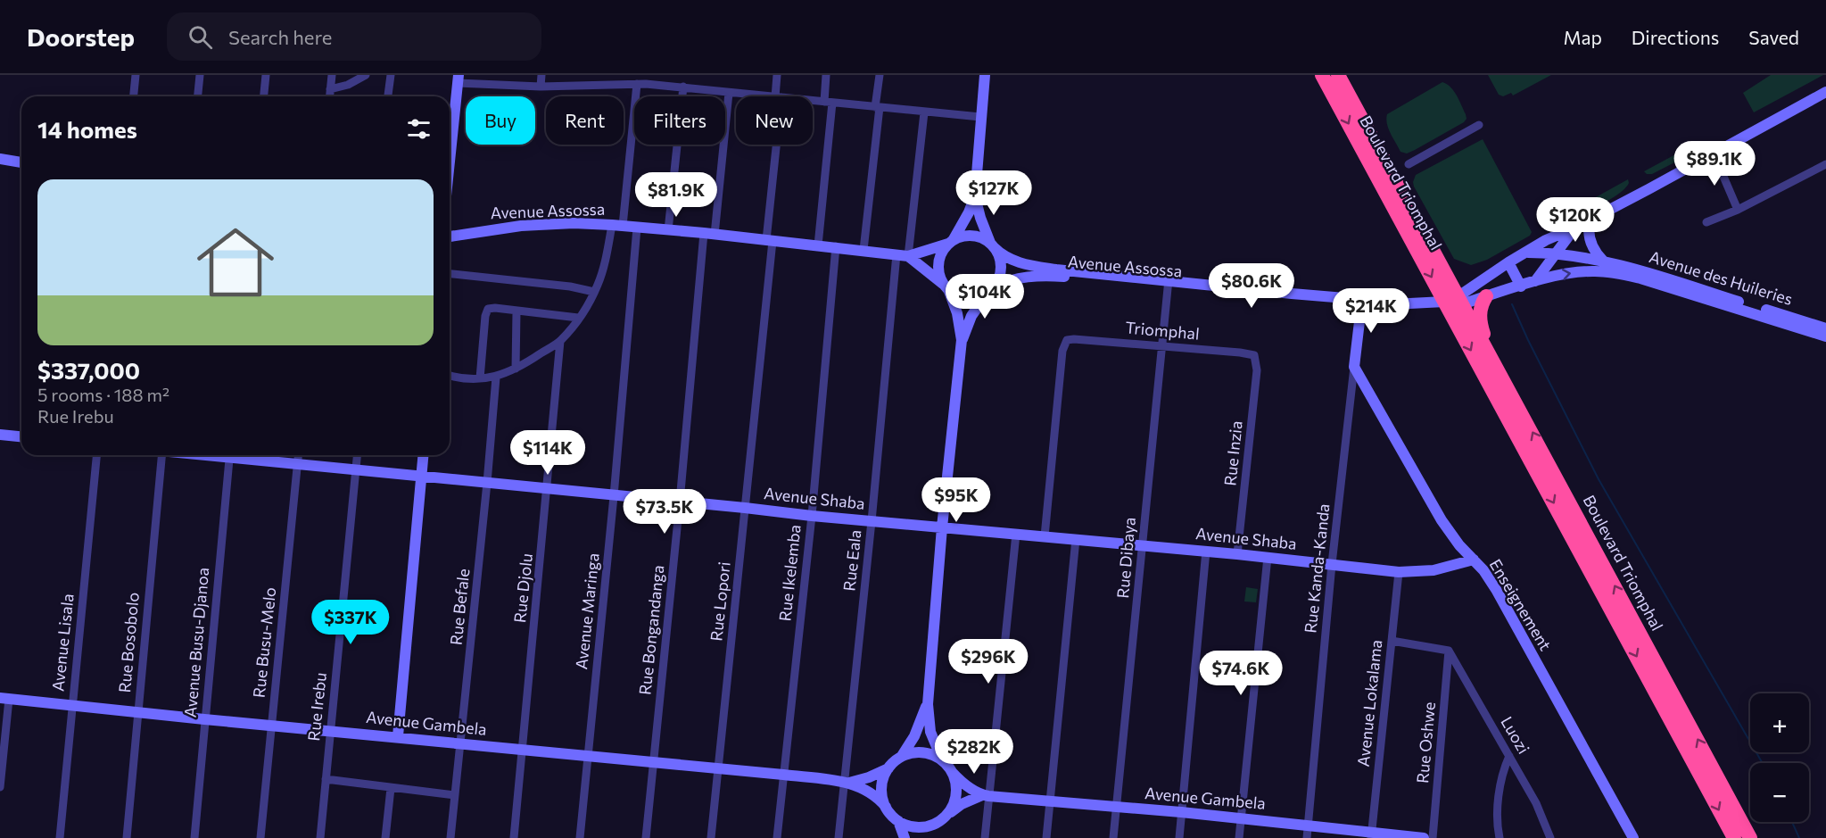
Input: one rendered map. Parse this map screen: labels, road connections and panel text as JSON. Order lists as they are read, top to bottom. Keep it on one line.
{"streets":{"highway":["Boulevard Triomphal"],"street":["Avenue Assossa","Avenue des Huileries","Triomphal","Rue Inzia","Avenue Shaba","Rue Dibaya","Rue Eala","Rue Kanda-Kanda","Rue Ikelemba","Rue Djolu","Rue Lopori","Enseignement","Rue Befale","Avenue Maringa","Rue Bongandanga","Avenue Lisala","Rue Bosobolo","Avenue Busu-Djanoa","Rue Busu-Melo","Avenue Lokalama","Rue Irebu","Avenue Gambela","Luozi","Rue Oshwe"]},"crossings":[["Boulevard Triomphal","Avenue Assossa"],["Boulevard Triomphal","Avenue des Huileries"],["Avenue Assossa","Avenue des Huileries"],["Avenue Assossa","Rue Dibaya"],["Avenue Assossa","Rue Eala"],["Avenue Assossa","Rue Ikelemba"],["Avenue Assossa","Rue Lopori"],["Avenue Assossa","Avenue Maringa"],["Avenue Assossa","Rue Bongandanga"],["Triomphal","Rue Inzia"],["Triomphal","Avenue Shaba"],["Triomphal","Rue Dibaya"],["Rue Inzia","Avenue Shaba"],["Avenue Shaba","Rue Dibaya"],["Avenue Shaba","Rue Eala"],["Avenue Shaba","Rue Kanda-Kanda"],["Avenue Shaba","Rue Ikelemba"],["Avenue Shaba","Rue Djolu"],["Avenue Shaba","Rue Lopori"],["Avenue Shaba","Enseignement"],["Avenue Shaba","Rue Befale"],["Avenue Shaba","Avenue Maringa"],["Avenue Shaba","Rue Bongandanga"],["Avenue Shaba","Rue Busu-Melo"],["Avenue Shaba","Avenue Lokalama"],["Avenue Shaba","Rue Irebu"],["Rue Dibaya","Avenue Gambela"],["Rue Eala","Avenue Gambela"],["Rue Kanda-Kanda","Enseignement"],["Rue Kanda-Kanda","Avenue Gambela"],["Rue Ikelemba","Avenue Gambela"],["Rue Djolu","Avenue Gambela"],["Rue Lopori","Avenue Gambela"],["Rue Befale","Avenue Gambela"],["Avenue Maringa","Avenue Gambela"],["Rue Bongandanga","Avenue Gambela"],["Avenue Lisala","Avenue Gambela"],["Rue Bosobolo","Avenue Gambela"],["Avenue Busu-Djanoa","Avenue Gambela"],["Rue Busu-Melo","Avenue Gambela"],["Avenue Lokalama","Avenue Gambela"],["Rue Irebu","Avenue Gambela"],["Luozi","Rue Oshwe"]],"page":{"header":"Doorstep","search":"Search here","nav":["Map","Directions","Saved"],"chip":["Buy","Rent","Filters","New"],"heading":"14 homes","price":["$89.1K","$127K","$81.9K","$120K","$80.6K","$104K","$214K","$114K","$95K","$73.5K","$337K","$296K","$74.6K","$282K"],"list":[{"name":"$337,000","note":"5 rooms · 188 m² · Rue Irebu"}],"map_buttons":["+","−"]}}
